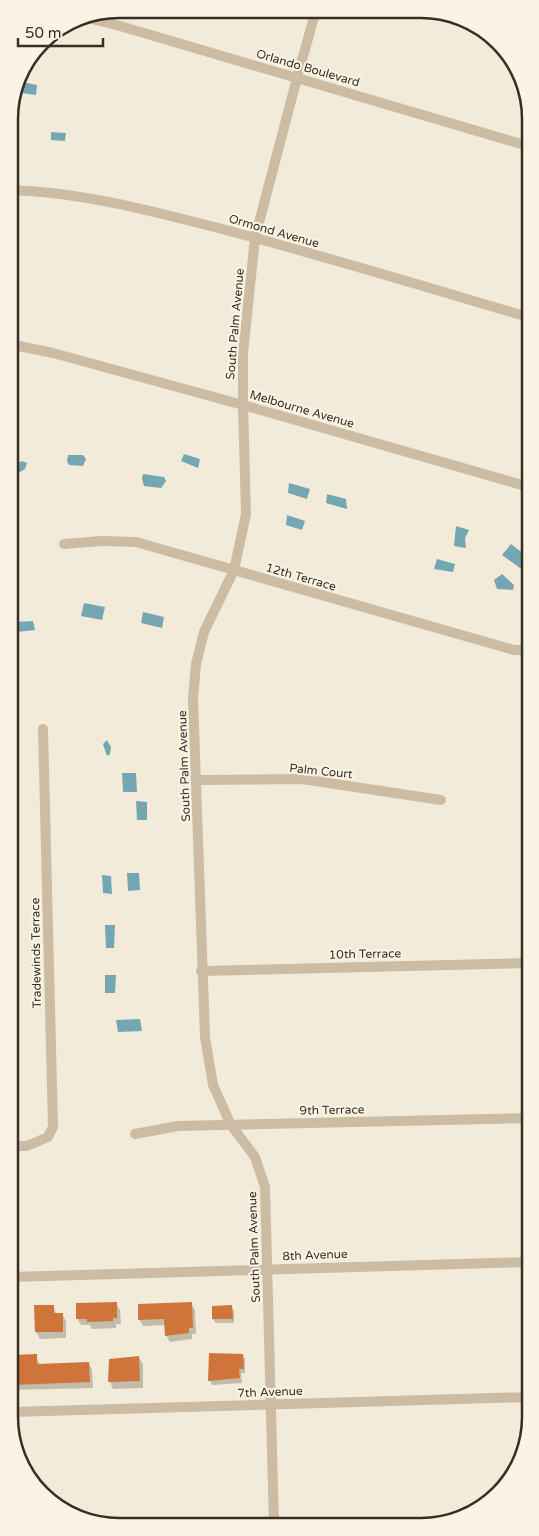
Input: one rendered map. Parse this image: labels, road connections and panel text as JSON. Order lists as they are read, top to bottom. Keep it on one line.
{"streets":{"street":["Orlando Boulevard","Ormond Avenue","South Palm Avenue","Melbourne Avenue","12th Terrace","Palm Court","Tradewinds Terrace","10th Terrace","9th Terrace","8th Avenue","7th Avenue"]},"crossings":[["Orlando Boulevard","South Palm Avenue"],["Ormond Avenue","South Palm Avenue"],["South Palm Avenue","Melbourne Avenue"],["South Palm Avenue","12th Terrace"],["South Palm Avenue","Palm Court"],["South Palm Avenue","10th Terrace"],["South Palm Avenue","9th Terrace"],["South Palm Avenue","8th Avenue"],["South Palm Avenue","7th Avenue"]],"scale_bar":"50 m"}
